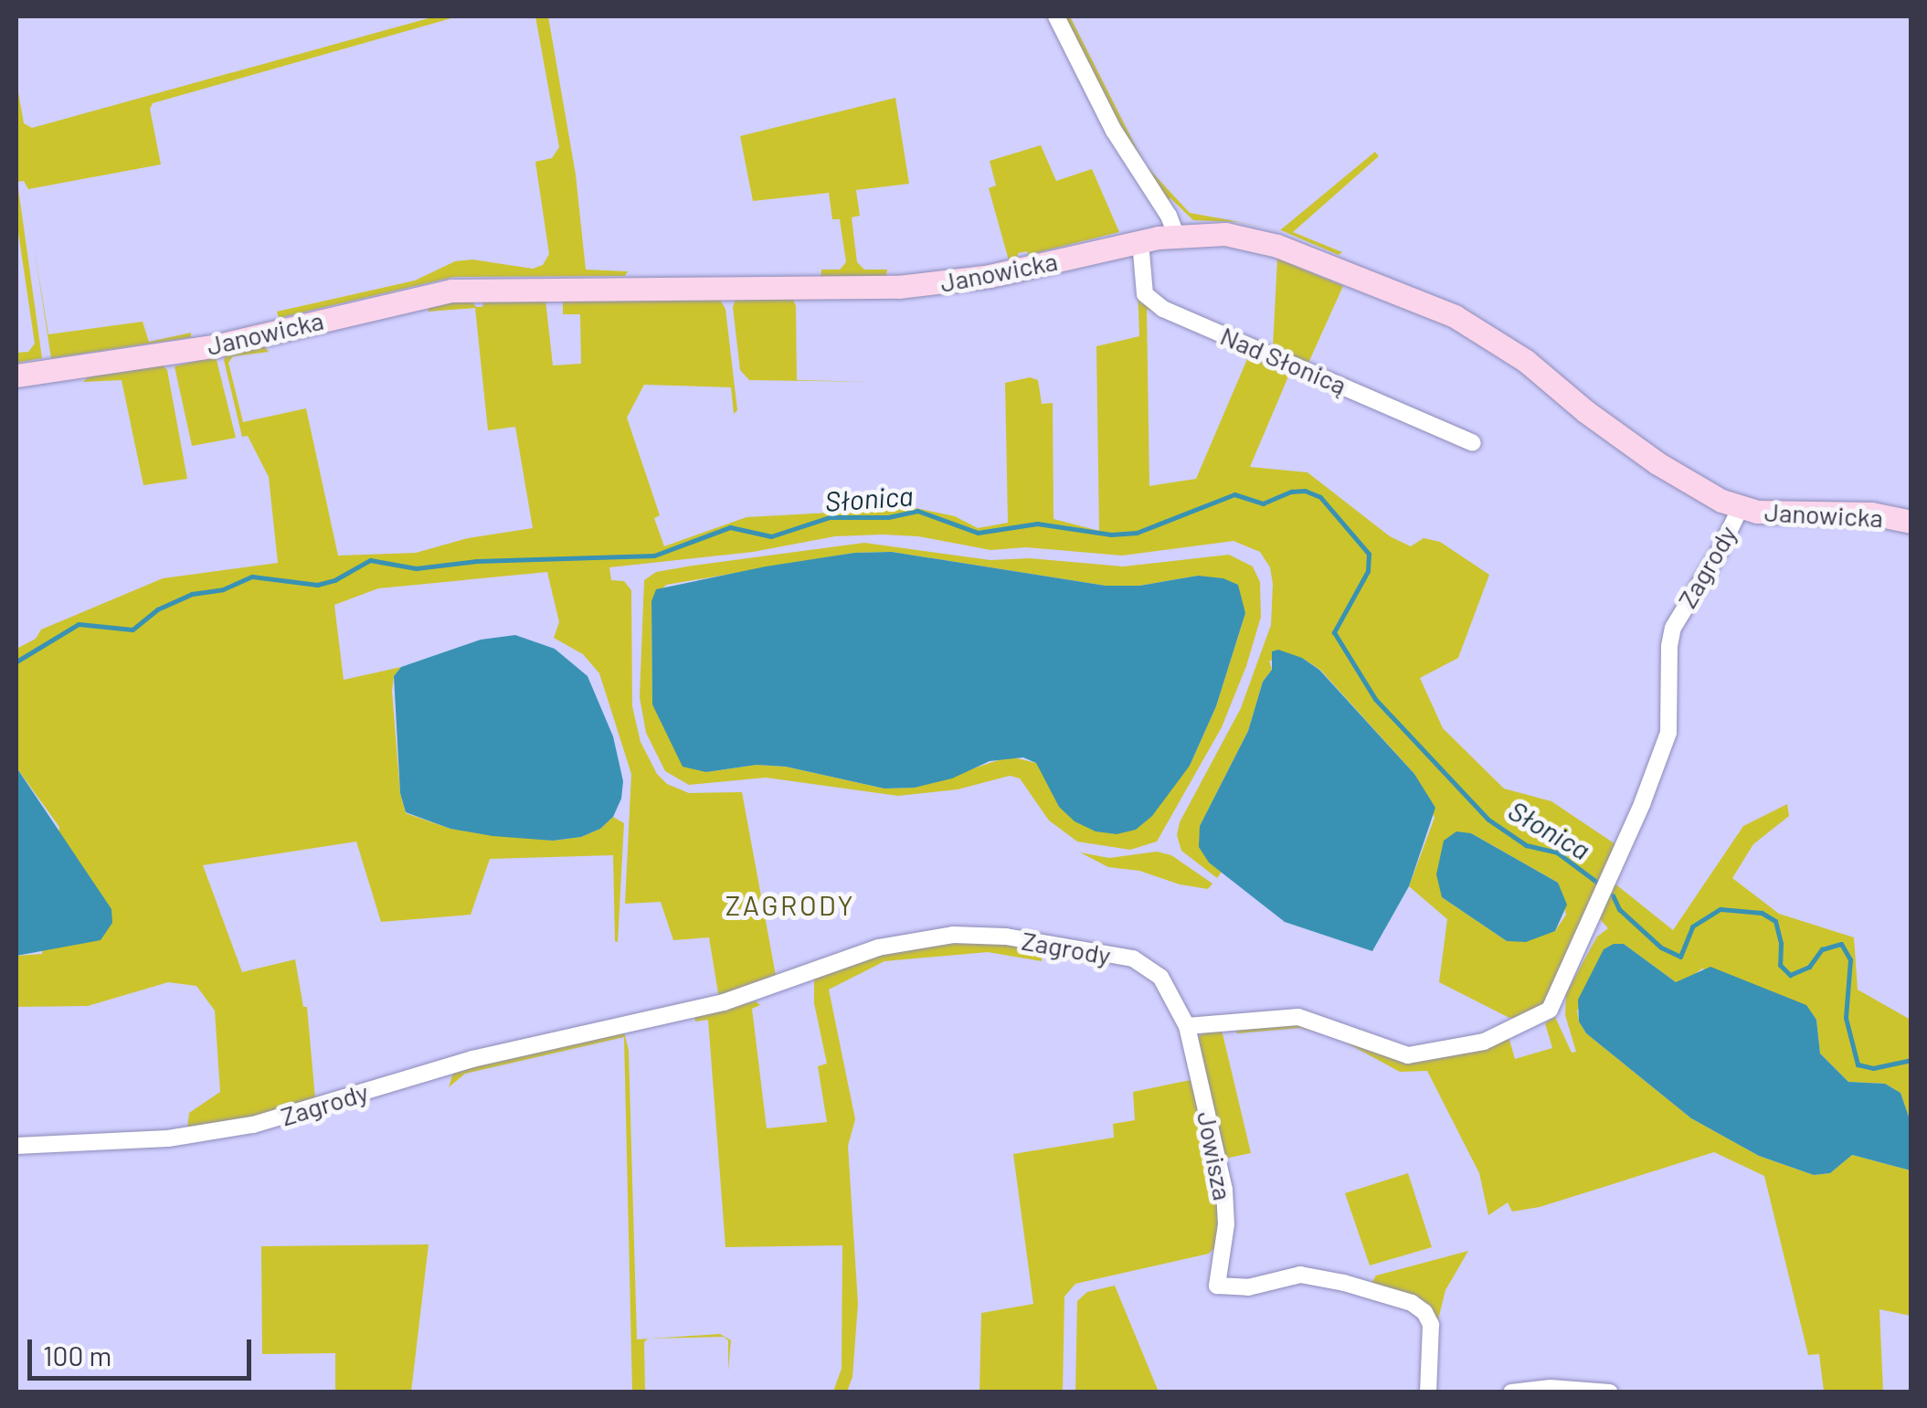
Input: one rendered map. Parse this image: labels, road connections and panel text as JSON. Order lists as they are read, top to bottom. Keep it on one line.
{"streets":{"street":["Janowicka","Nad Słonicą","Zagrody","Jowisza"]},"crossings":[["Janowicka","Nad Słonicą"],["Janowicka","Zagrody"],["Zagrody","Jowisza"]],"districts":["ZAGRODY"],"water":["Słonica"],"scale_bar":"100 m"}
